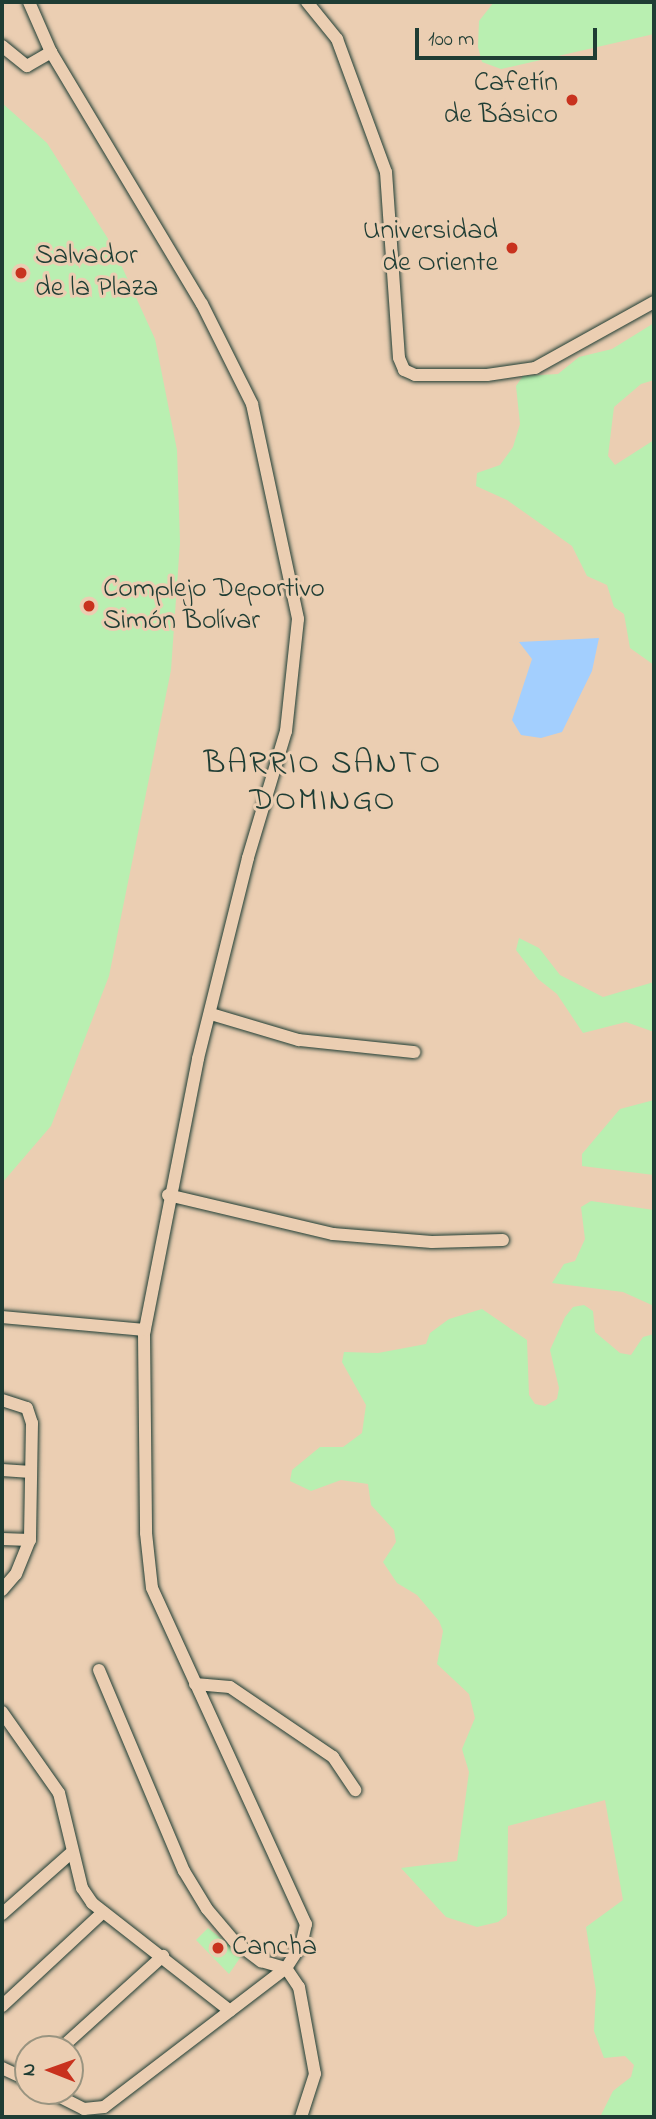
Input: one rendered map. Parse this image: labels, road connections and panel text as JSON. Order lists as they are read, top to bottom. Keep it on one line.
{"districts":["BARRIO SANTO DOMINGO"],"places":["Cafetín de Básico","Universidad de Oriente","Salvador de la Plaza","Complejo Deportivo Simón Bolívar","Cancha"],"scale_bar":"100 m","north":"left"}
